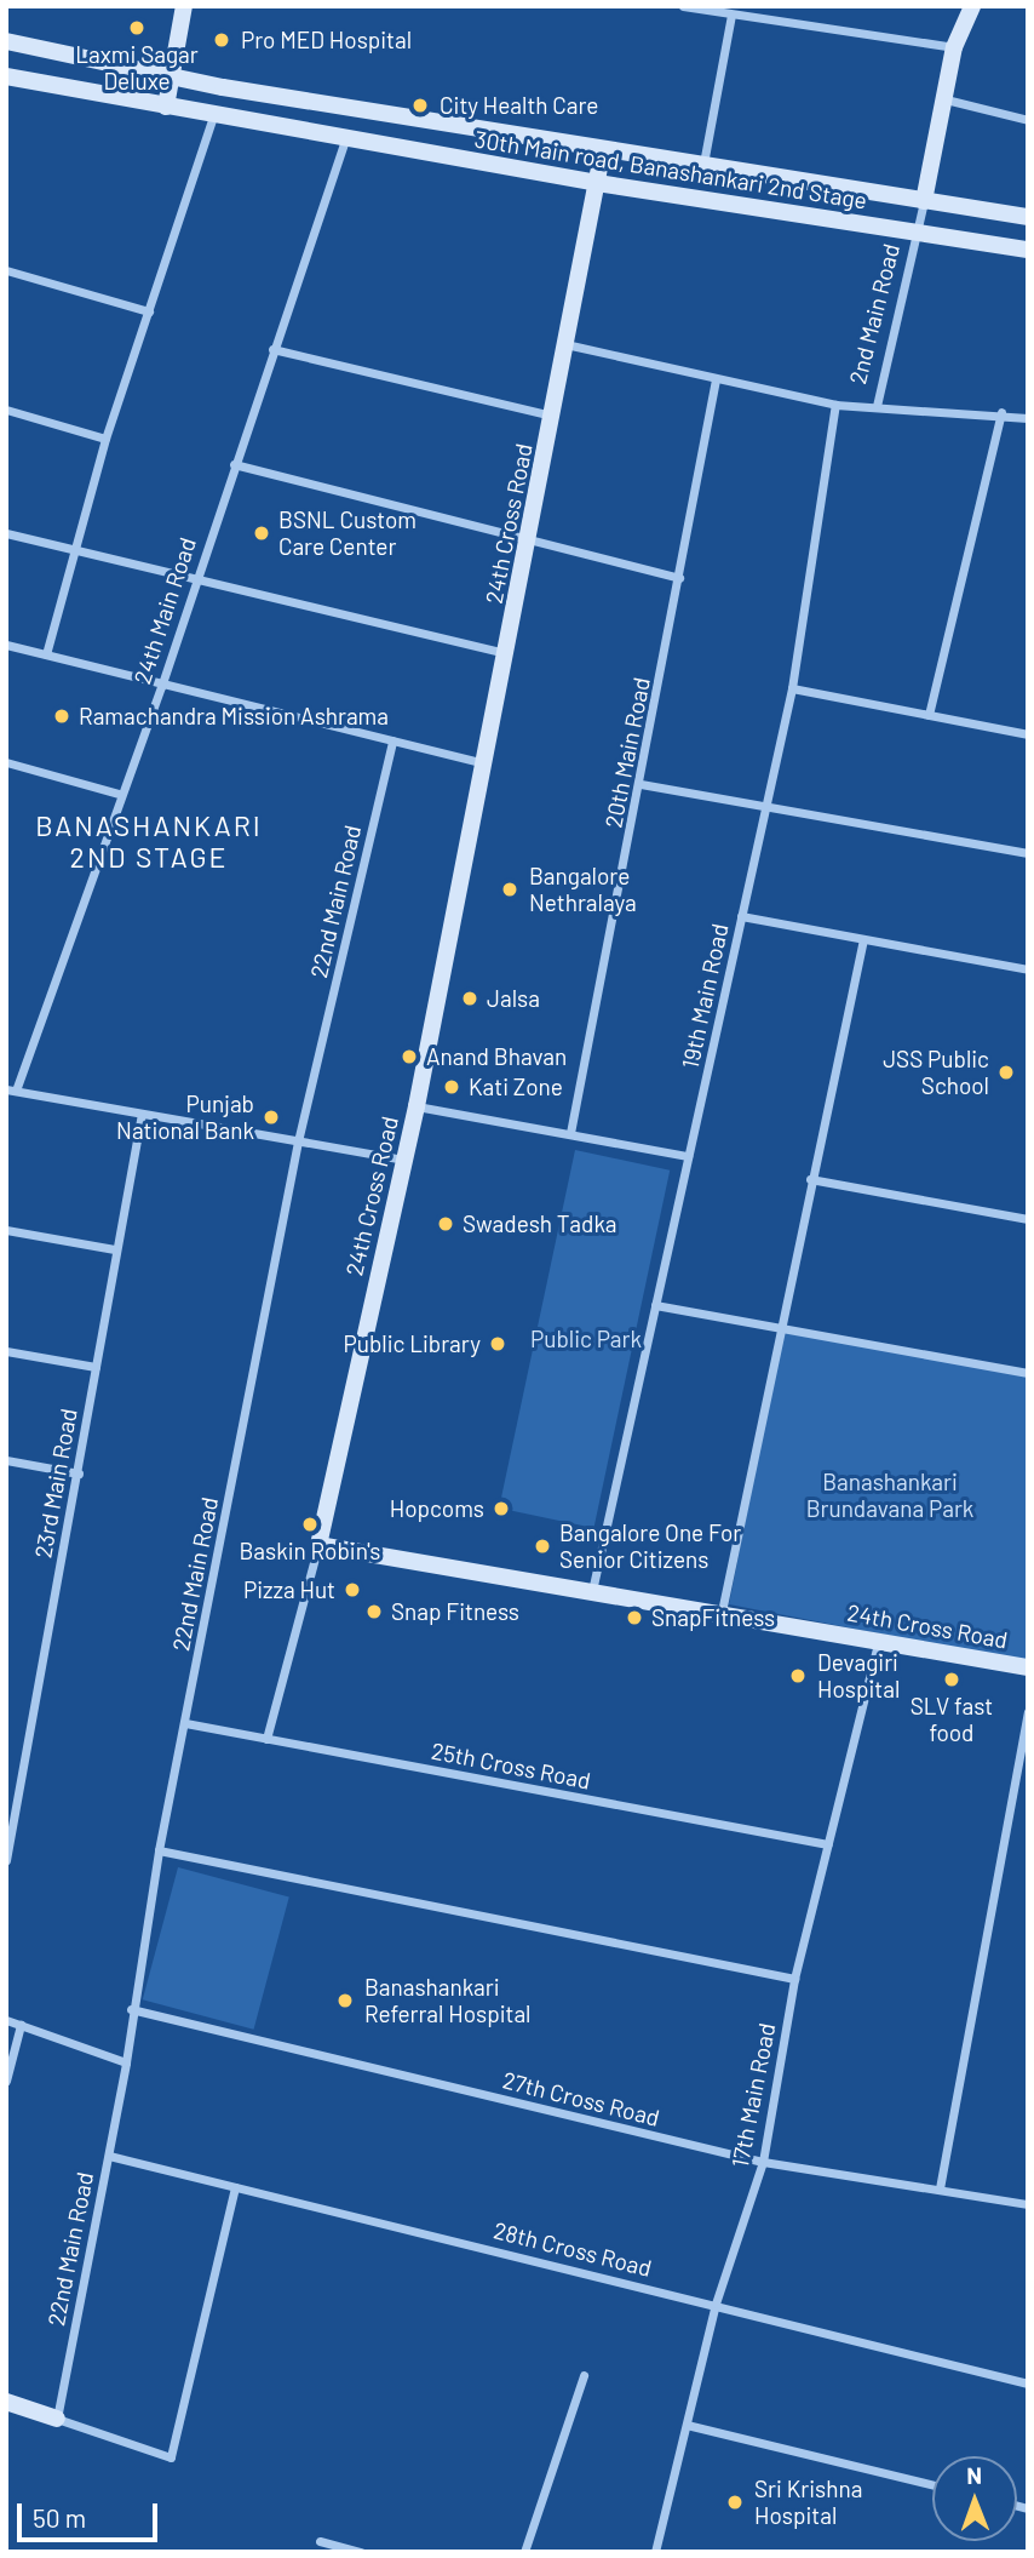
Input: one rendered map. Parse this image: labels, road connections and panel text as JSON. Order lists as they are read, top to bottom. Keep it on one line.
{"streets":{"street":["30th Main road, Banashankari 2nd Stage","2nd Main Road","24th Cross Road","24th Main Road","20th Main Road","22nd Main Road","19th Main Road","23rd Main Road","25th Cross Road","17th Main Road","27th Cross Road","28th Cross Road"]},"crossings":[["30th Main road, Banashankari 2nd Stage","2nd Main Road"],["30th Main road, Banashankari 2nd Stage","24th Cross Road"],["30th Main road, Banashankari 2nd Stage","24th Main Road"],["24th Cross Road","19th Main Road"],["24th Cross Road","17th Main Road"],["22nd Main Road","25th Cross Road"],["22nd Main Road","27th Cross Road"],["22nd Main Road","28th Cross Road"],["25th Cross Road","17th Main Road"],["17th Main Road","27th Cross Road"],["17th Main Road","28th Cross Road"]],"districts":["BANASHANKARI 2ND STAGE"],"parks":["Public Park","Banashankari Brundavana Park"],"places":["Laxmi Sagar Deluxe","Pro MED Hospital","City Health Care","BSNL Custom Care Center","Ramachandra Mission Ashrama","Bangalore Nethralaya","Jalsa","Anand Bhavan","JSS Public School","Kati Zone","Punjab National Bank","Swadesh Tadka","Public Library","Hopcoms","Baskin Robin's","Bangalore One For Senior Citizens","Pizza Hut","Snap Fitness","SnapFitness","Devagiri Hospital","SLV fast food","Banashankari Referral Hospital","Sri Krishna Hospital"],"scale_bar":"50 m","north":"top"}
